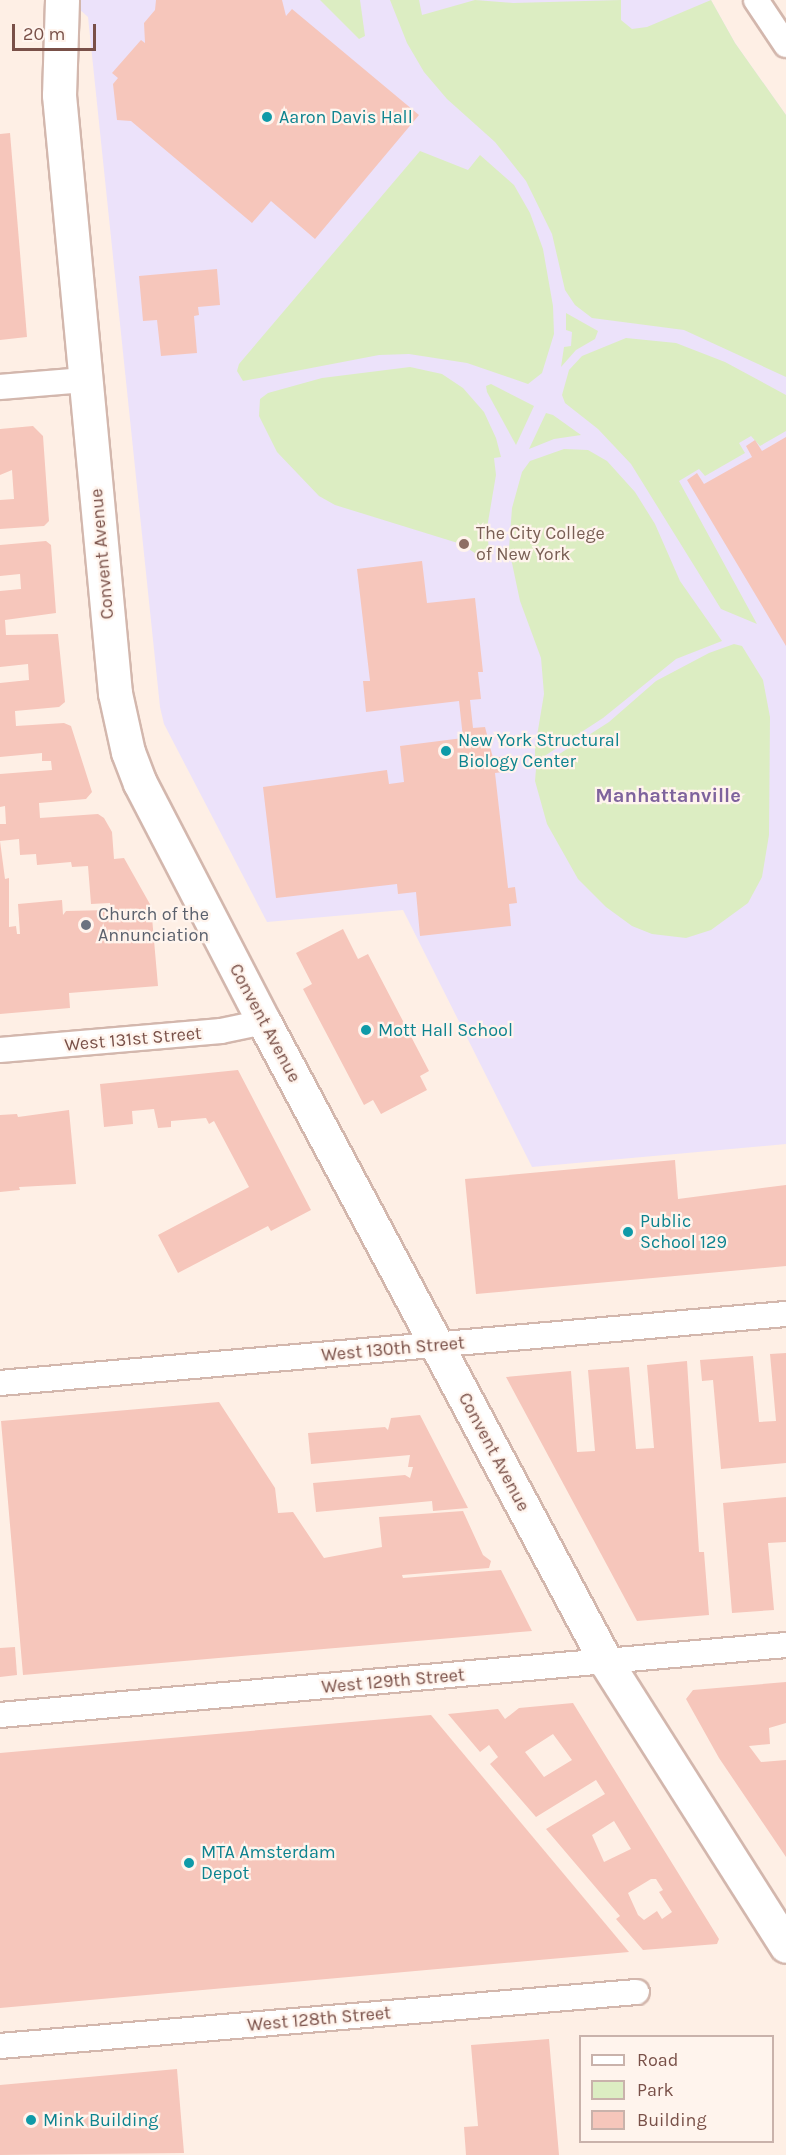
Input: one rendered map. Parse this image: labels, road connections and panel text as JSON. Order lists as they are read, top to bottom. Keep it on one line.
{"streets":{"street":["Convent Avenue","West 131st Street","West 130th Street","West 129th Street","West 128th Street"]},"crossings":[["Convent Avenue","West 131st Street"],["Convent Avenue","West 130th Street"],["Convent Avenue","West 129th Street"]],"districts":["Manhattanville"],"places":["Aaron Davis Hall","The City College of New York","New York Structural Biology Center","Church of the Annunciation","Mott Hall School","Public School 129","MTA Amsterdam Depot","Mink Building"],"legend":["Road","Park","Building"],"scale_bar":"20 m"}
